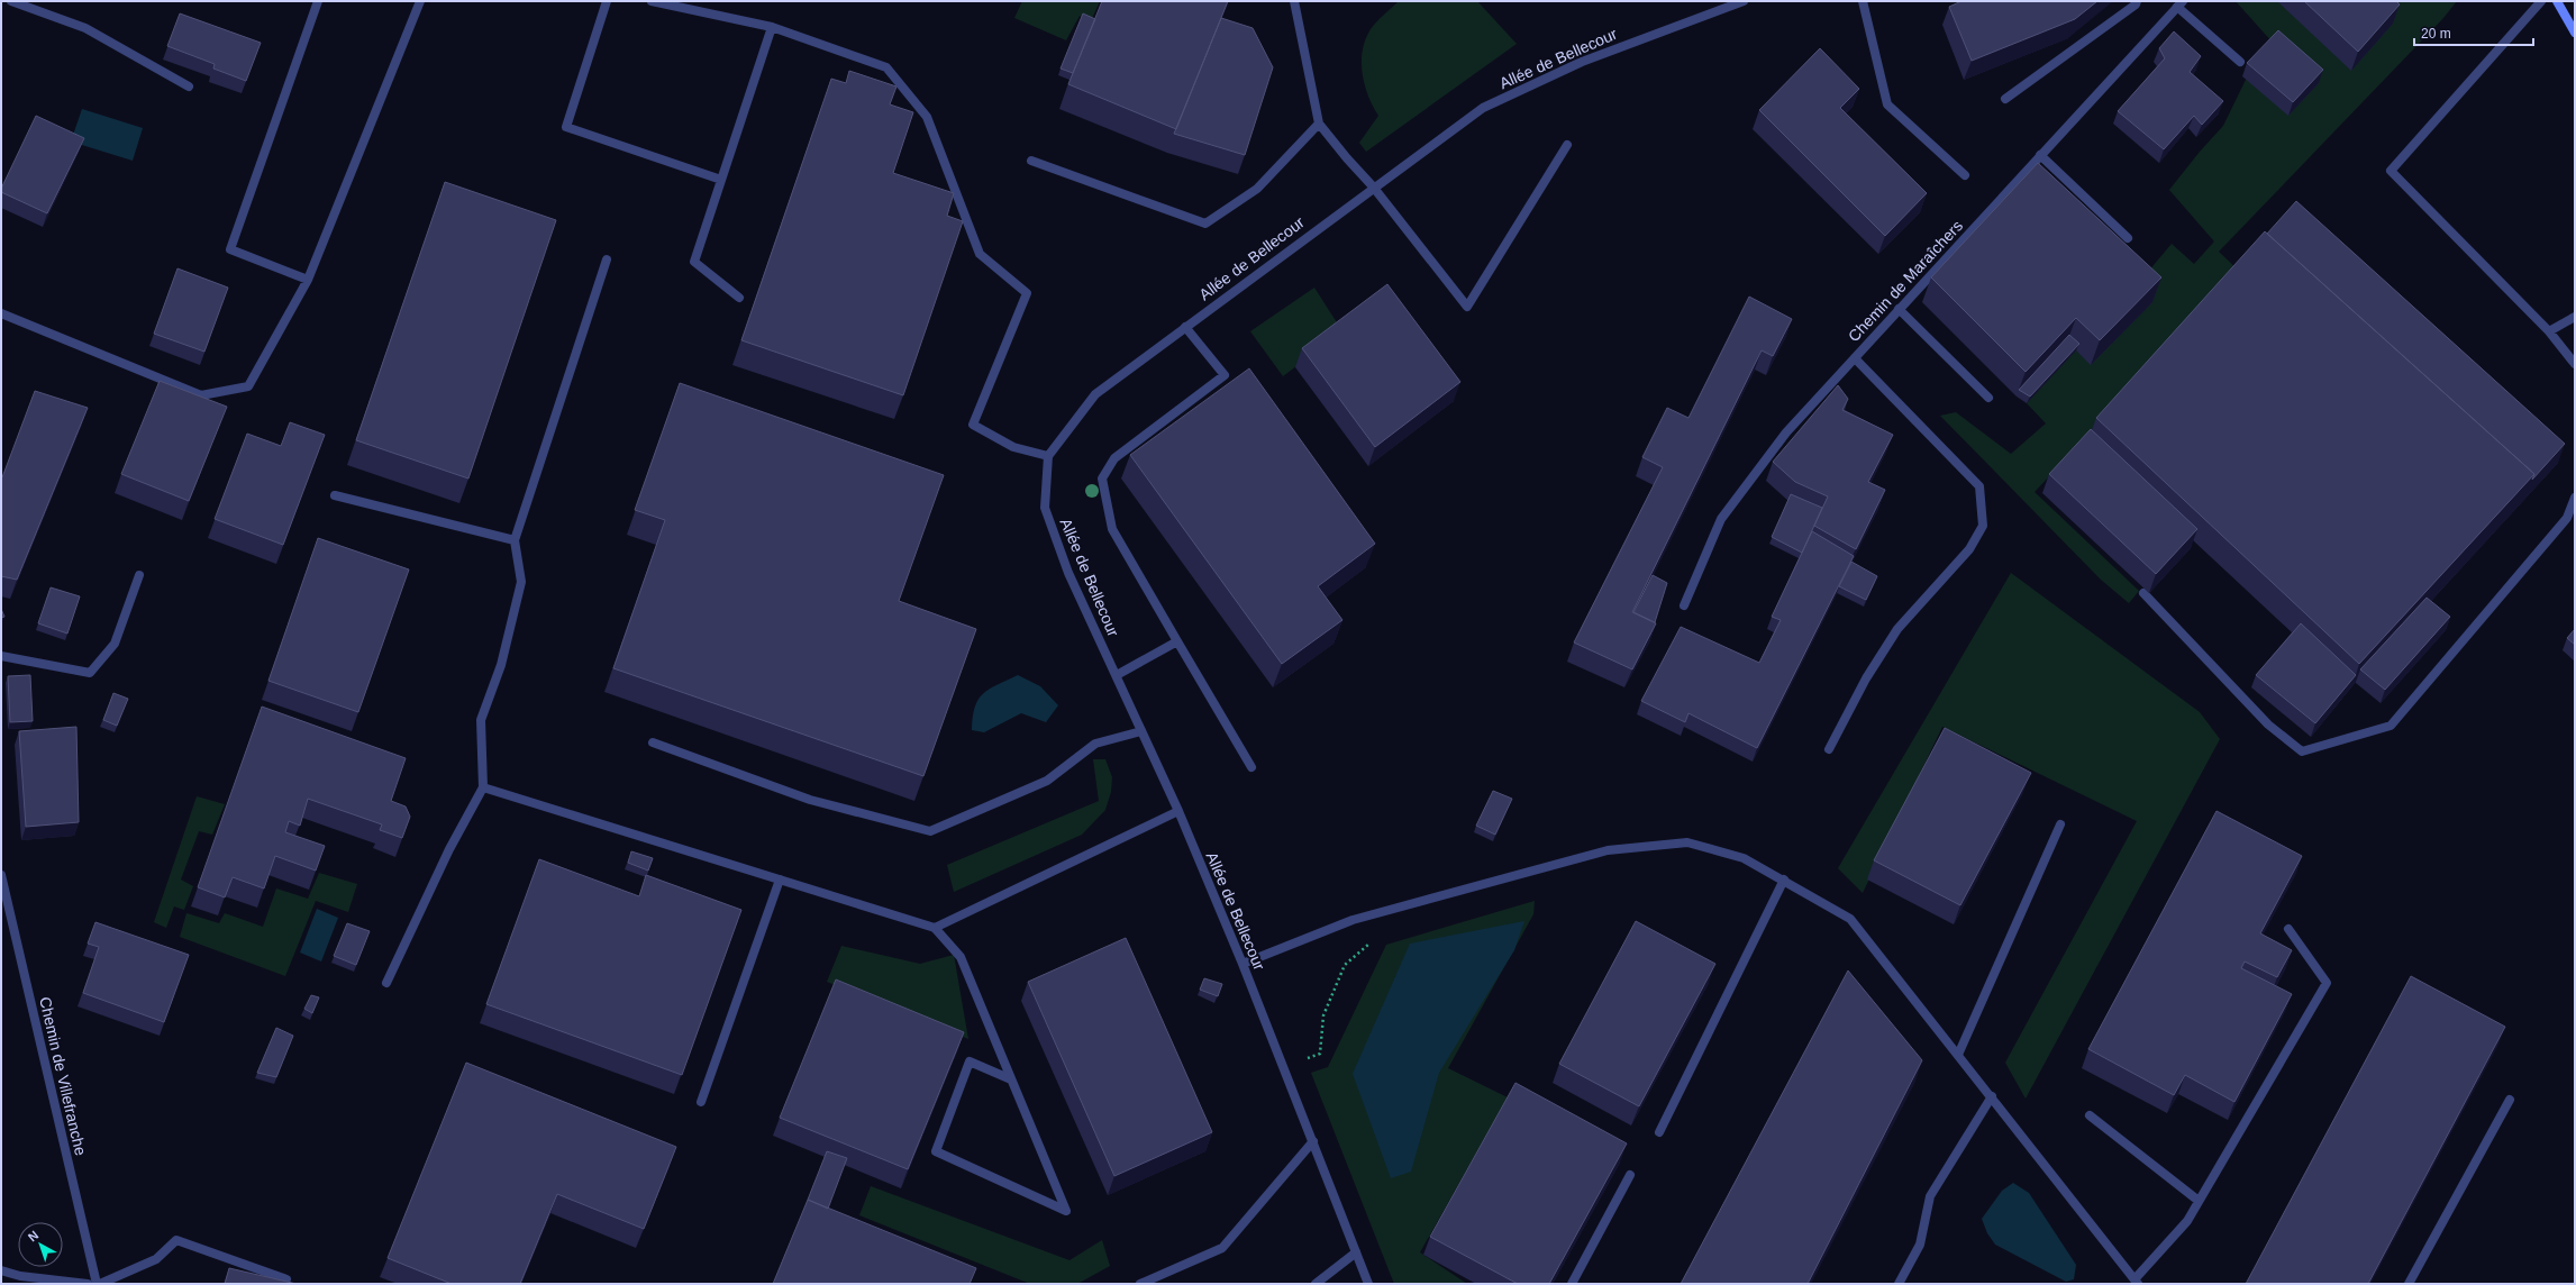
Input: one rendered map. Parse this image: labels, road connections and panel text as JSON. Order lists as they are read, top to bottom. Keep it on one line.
{"streets":{"street":["Allée de Bellecour","Chemin de Maraîchers","Chemin de Villefranche"]},"scale_bar":"20 m","north":"top left"}
